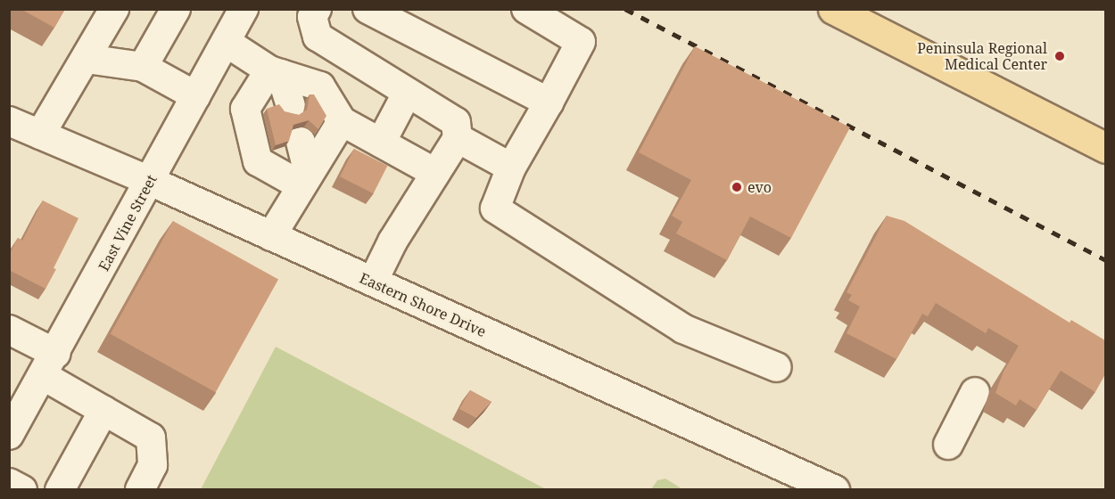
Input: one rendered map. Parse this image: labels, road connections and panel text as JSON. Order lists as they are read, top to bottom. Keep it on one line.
{"streets":{"street":["East Vine Street","Eastern Shore Drive"]},"crossings":[["East Vine Street","Eastern Shore Drive"]],"places":["Peninsula Regional Medical Center","evo"]}
